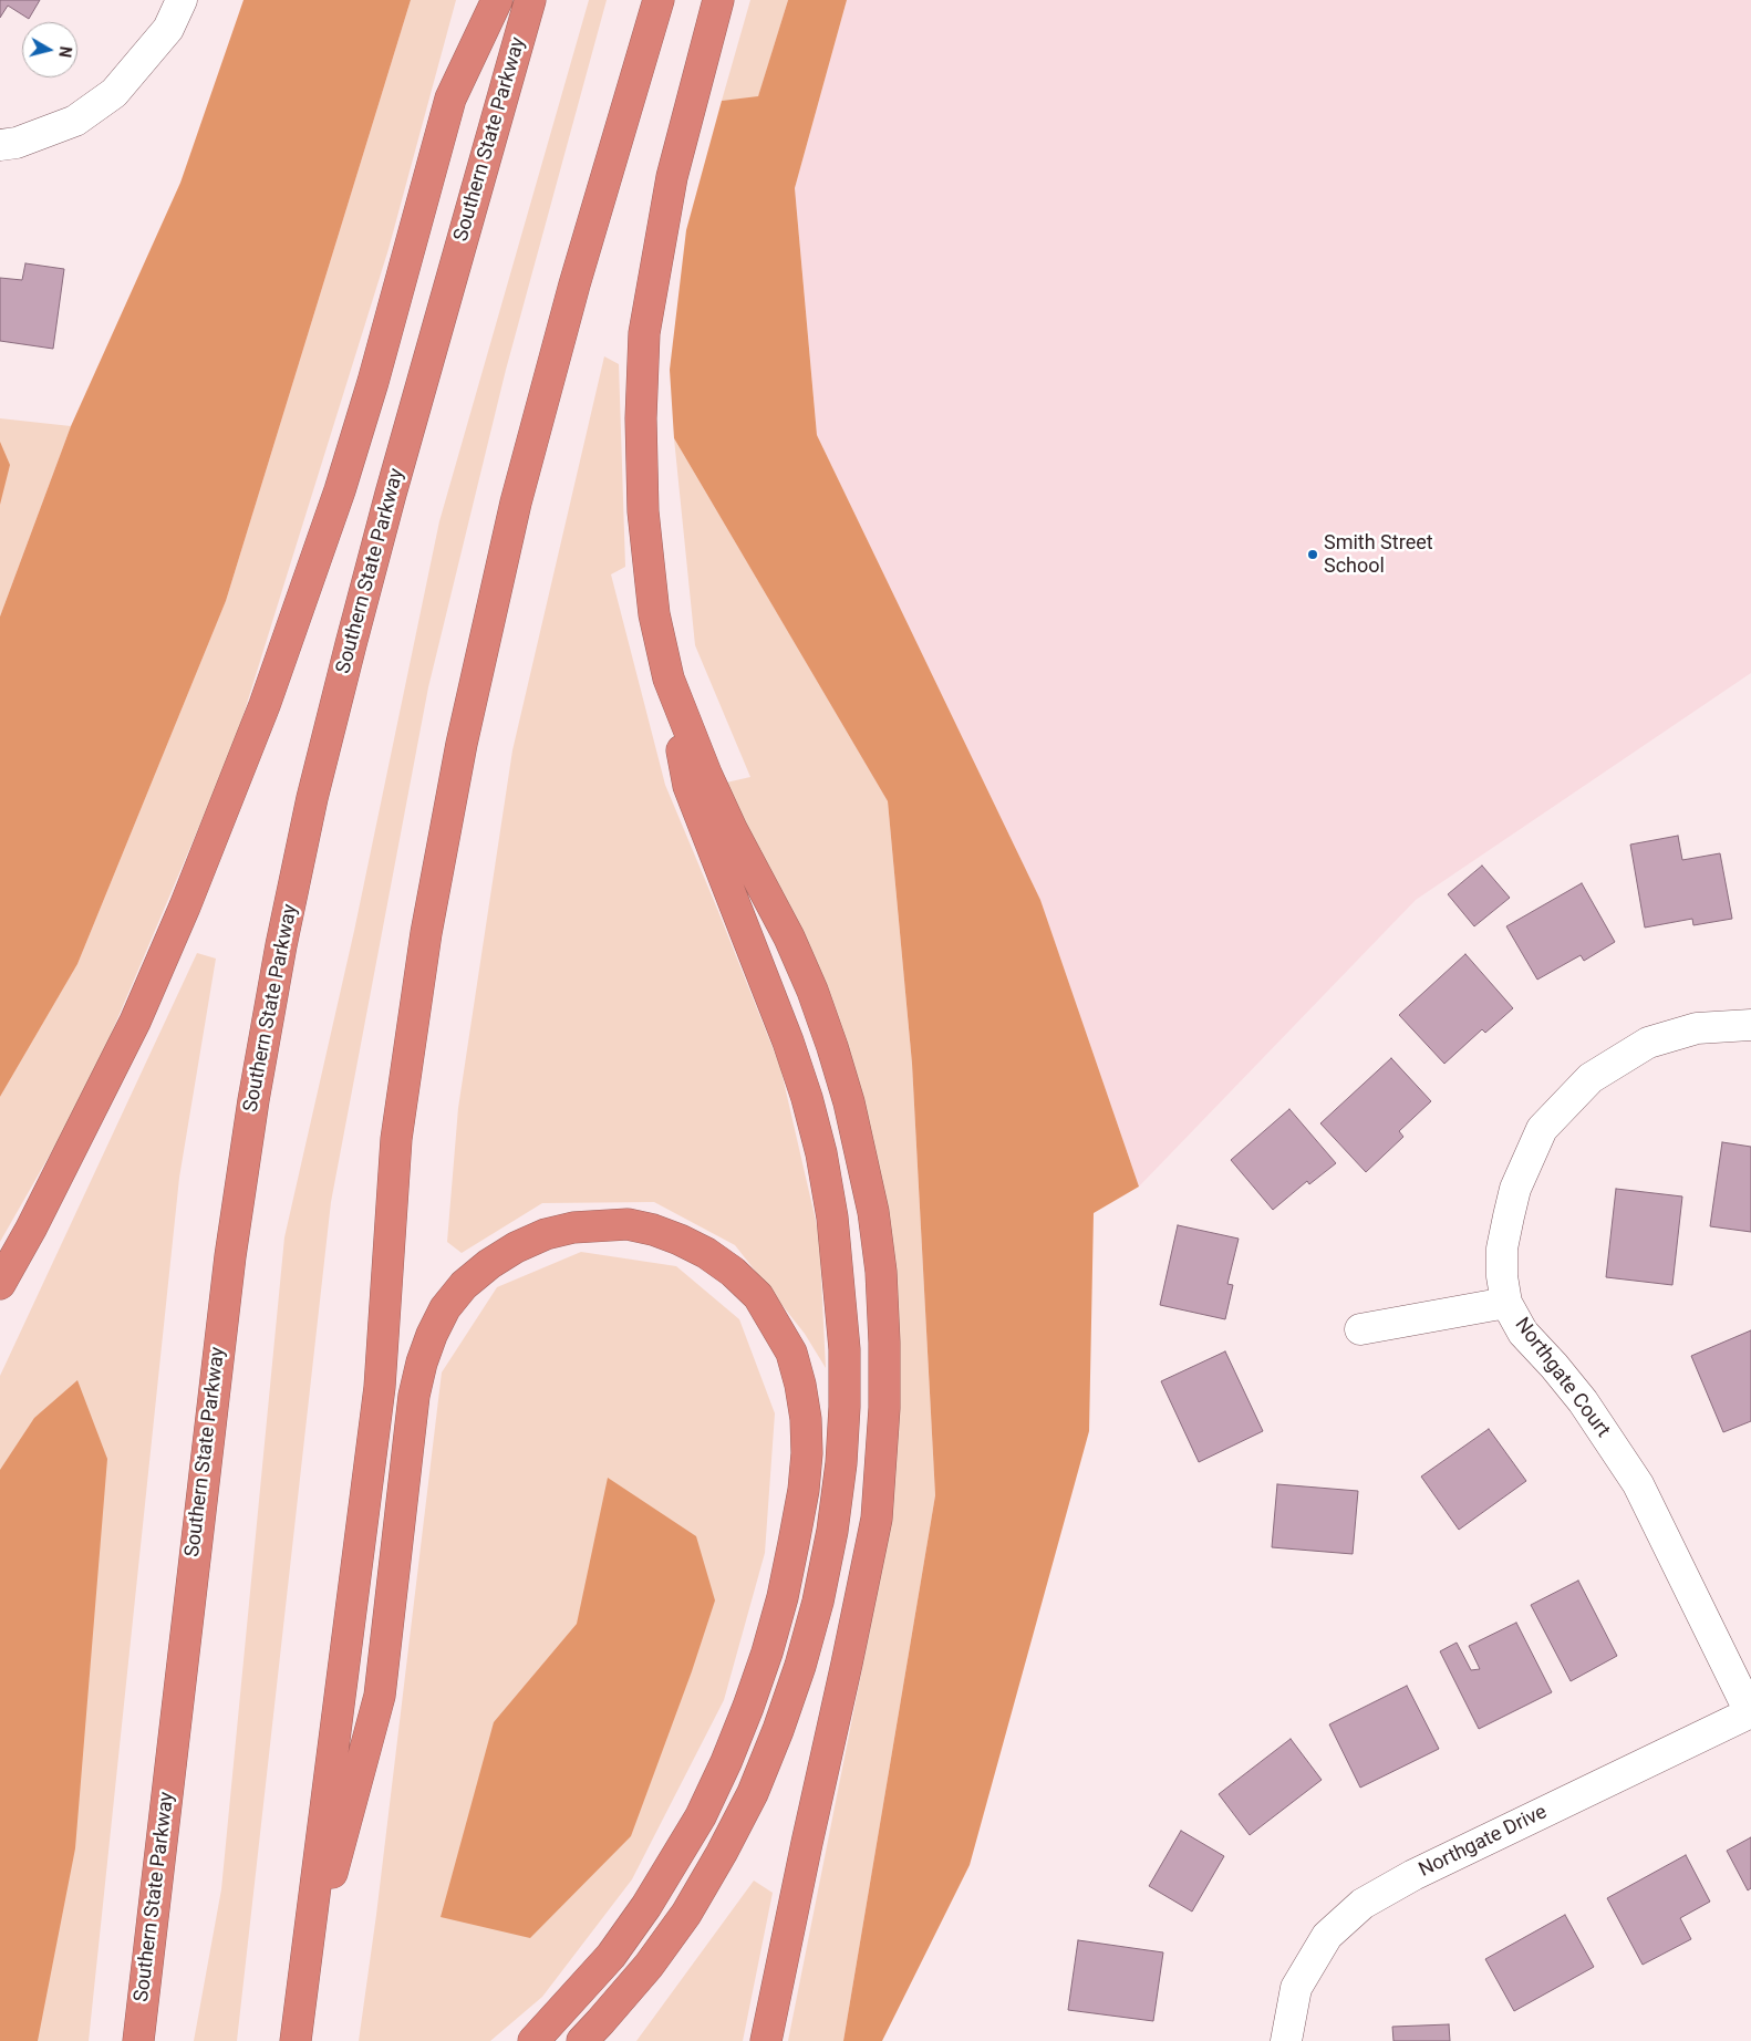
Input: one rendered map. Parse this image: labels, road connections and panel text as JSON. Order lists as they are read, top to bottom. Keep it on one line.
{"streets":{"highway":["Southern State Parkway"],"street":["Northgate Court","Northgate Drive"]},"crossings":[["Northgate Court","Northgate Drive"]],"places":["Smith Street School"],"north":"right"}
